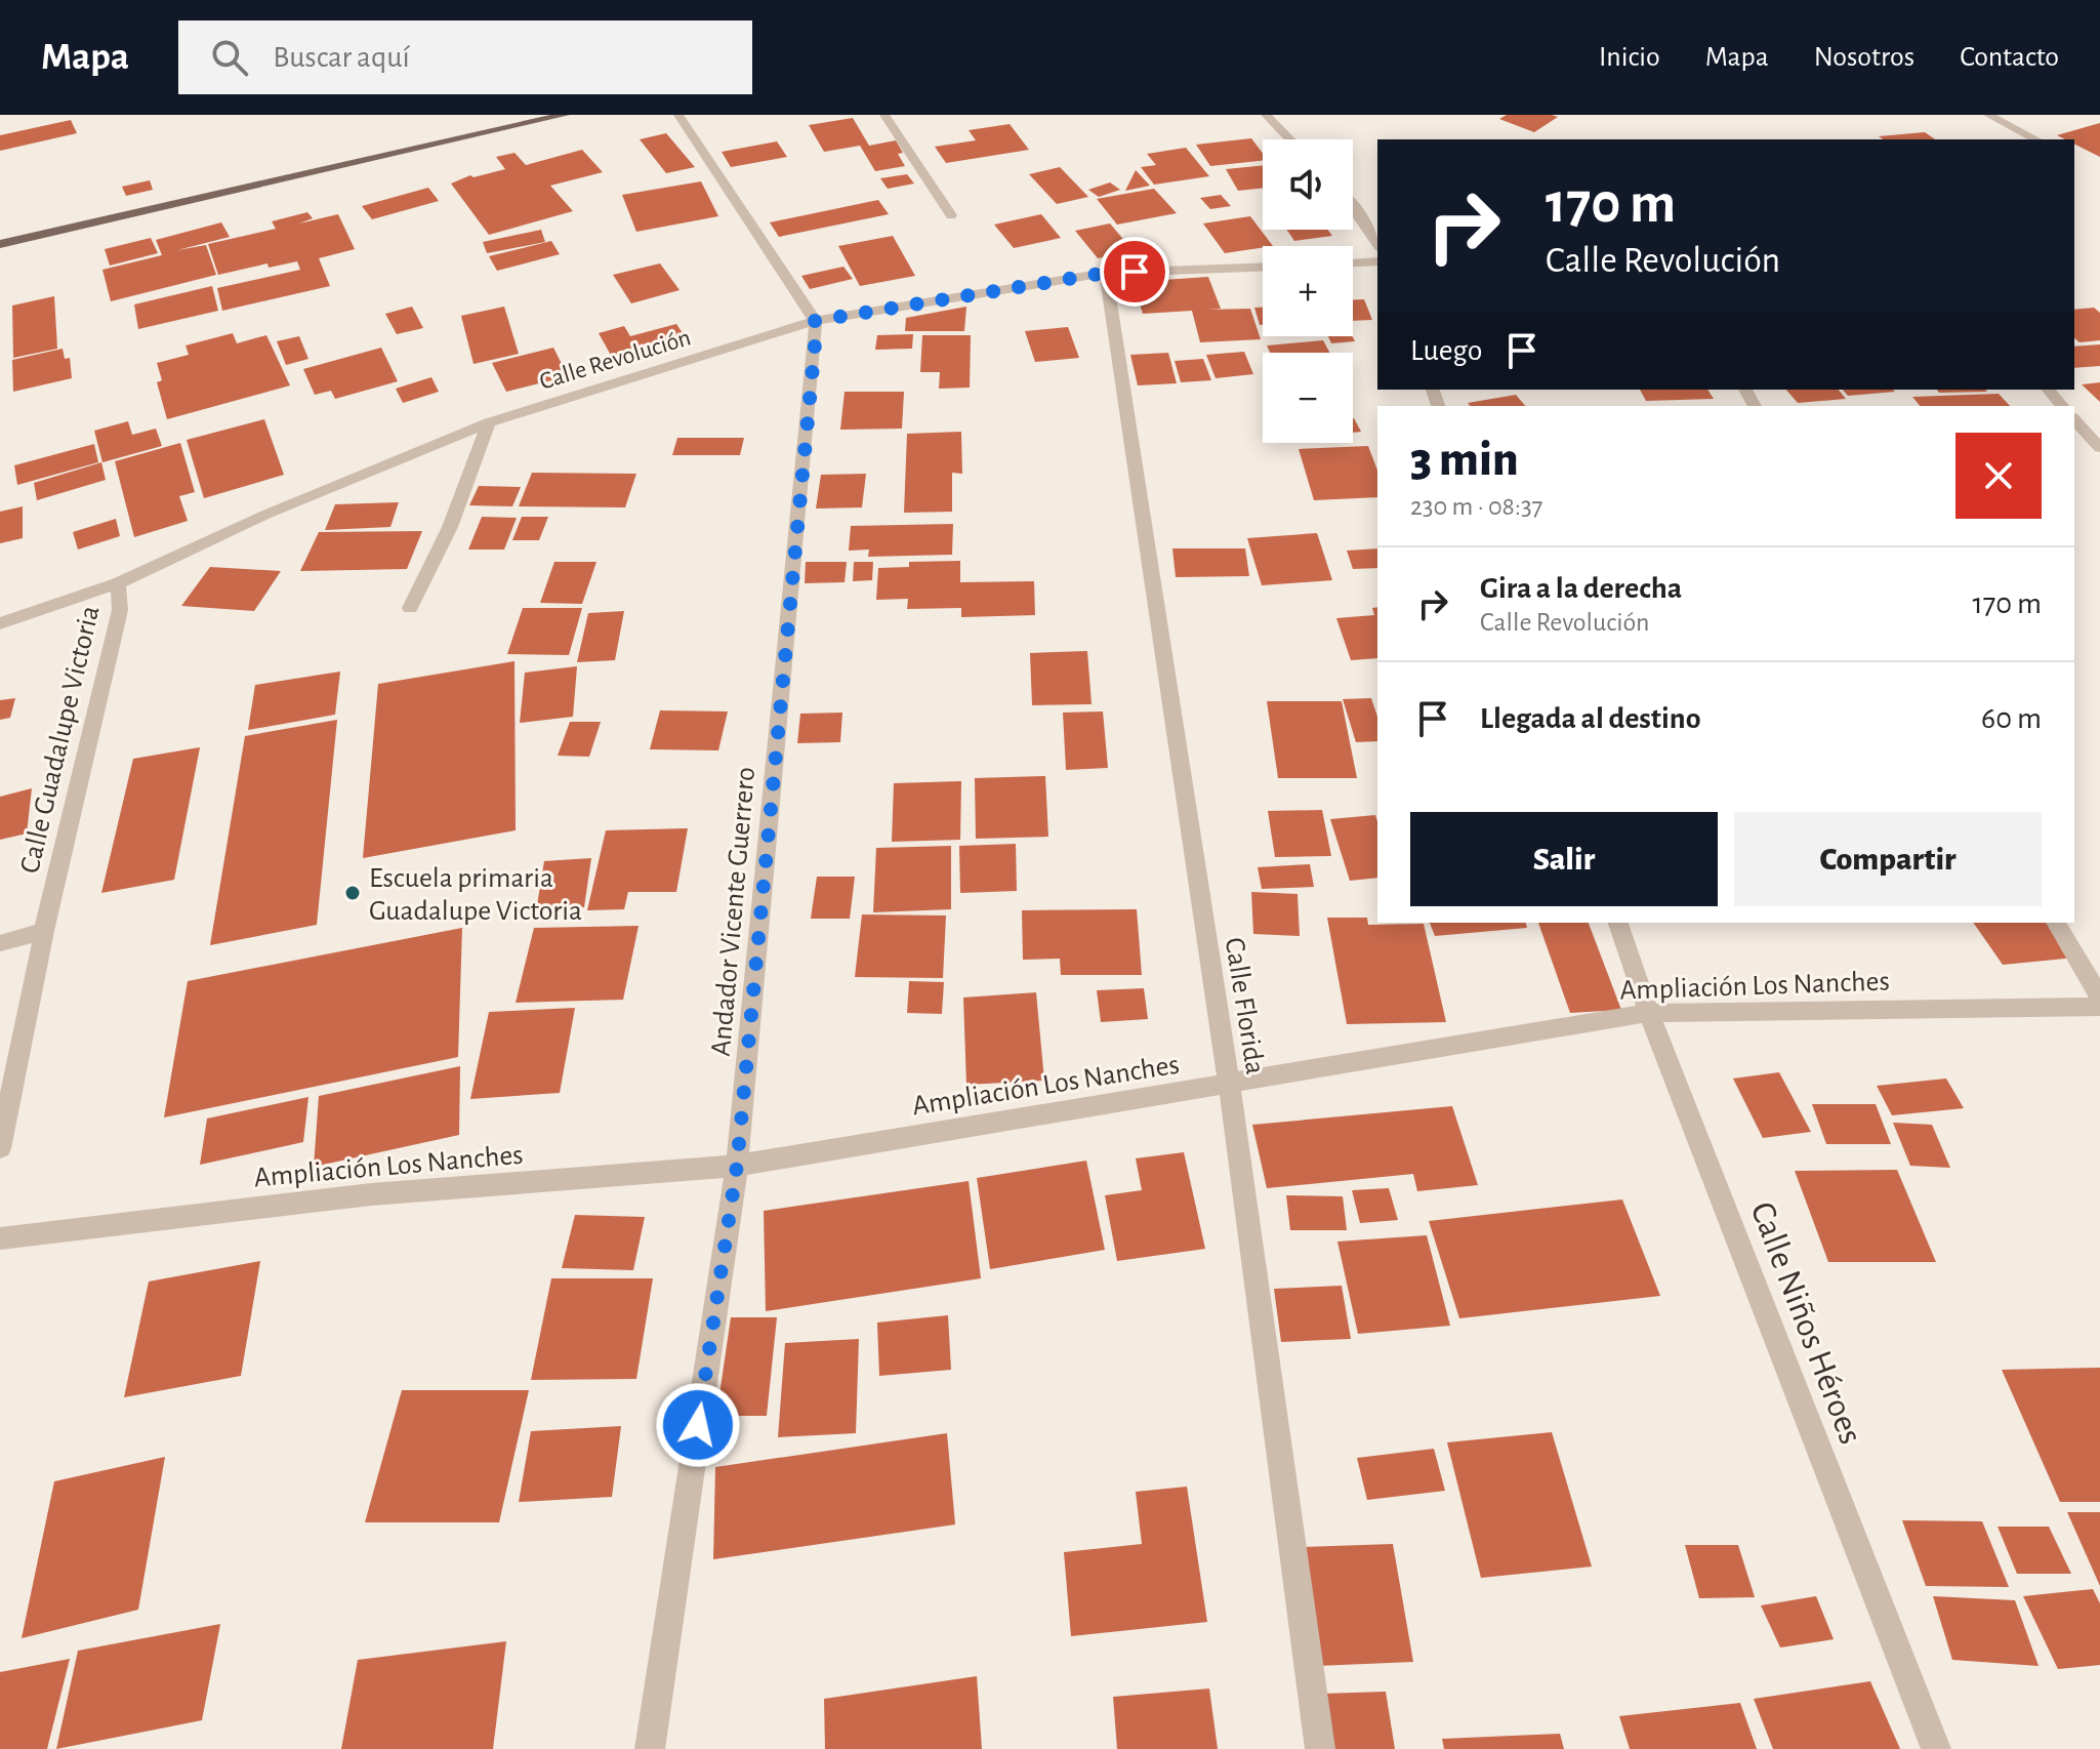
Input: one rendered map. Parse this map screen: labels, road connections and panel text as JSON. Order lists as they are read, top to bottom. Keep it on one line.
{"streets":{"street":["Calle Revolución","Calle Guadalupe Victoria","Andador Vicente Guerrero","Ampliación Los Nanches","Calle Florida","Calle Niños Héroes"]},"crossings":[["Calle Revolución","Calle Guadalupe Victoria"],["Calle Revolución","Andador Vicente Guerrero"],["Calle Revolución","Calle Florida"],["Andador Vicente Guerrero","Ampliación Los Nanches"],["Ampliación Los Nanches","Calle Florida"],["Ampliación Los Nanches","Calle Niños Héroes"]],"places":["Escuela primaria Guadalupe Victoria"],"page":{"header":"Mapa","search":"Buscar aquí","nav":["Inicio","Mapa","Nosotros","Contacto"],"map_buttons":["+","−"],"turn":["170 m","Calle Revolución"],"then":"Luego","heading":["3 min","230 m · 08:37"],"list":[{"name":"Gira a la derecha","note":"Calle Revolución","value":"170 m"},{"name":"Llegada al destino","value":"60 m"}],"buttons":["Salir","Compartir"]}}
